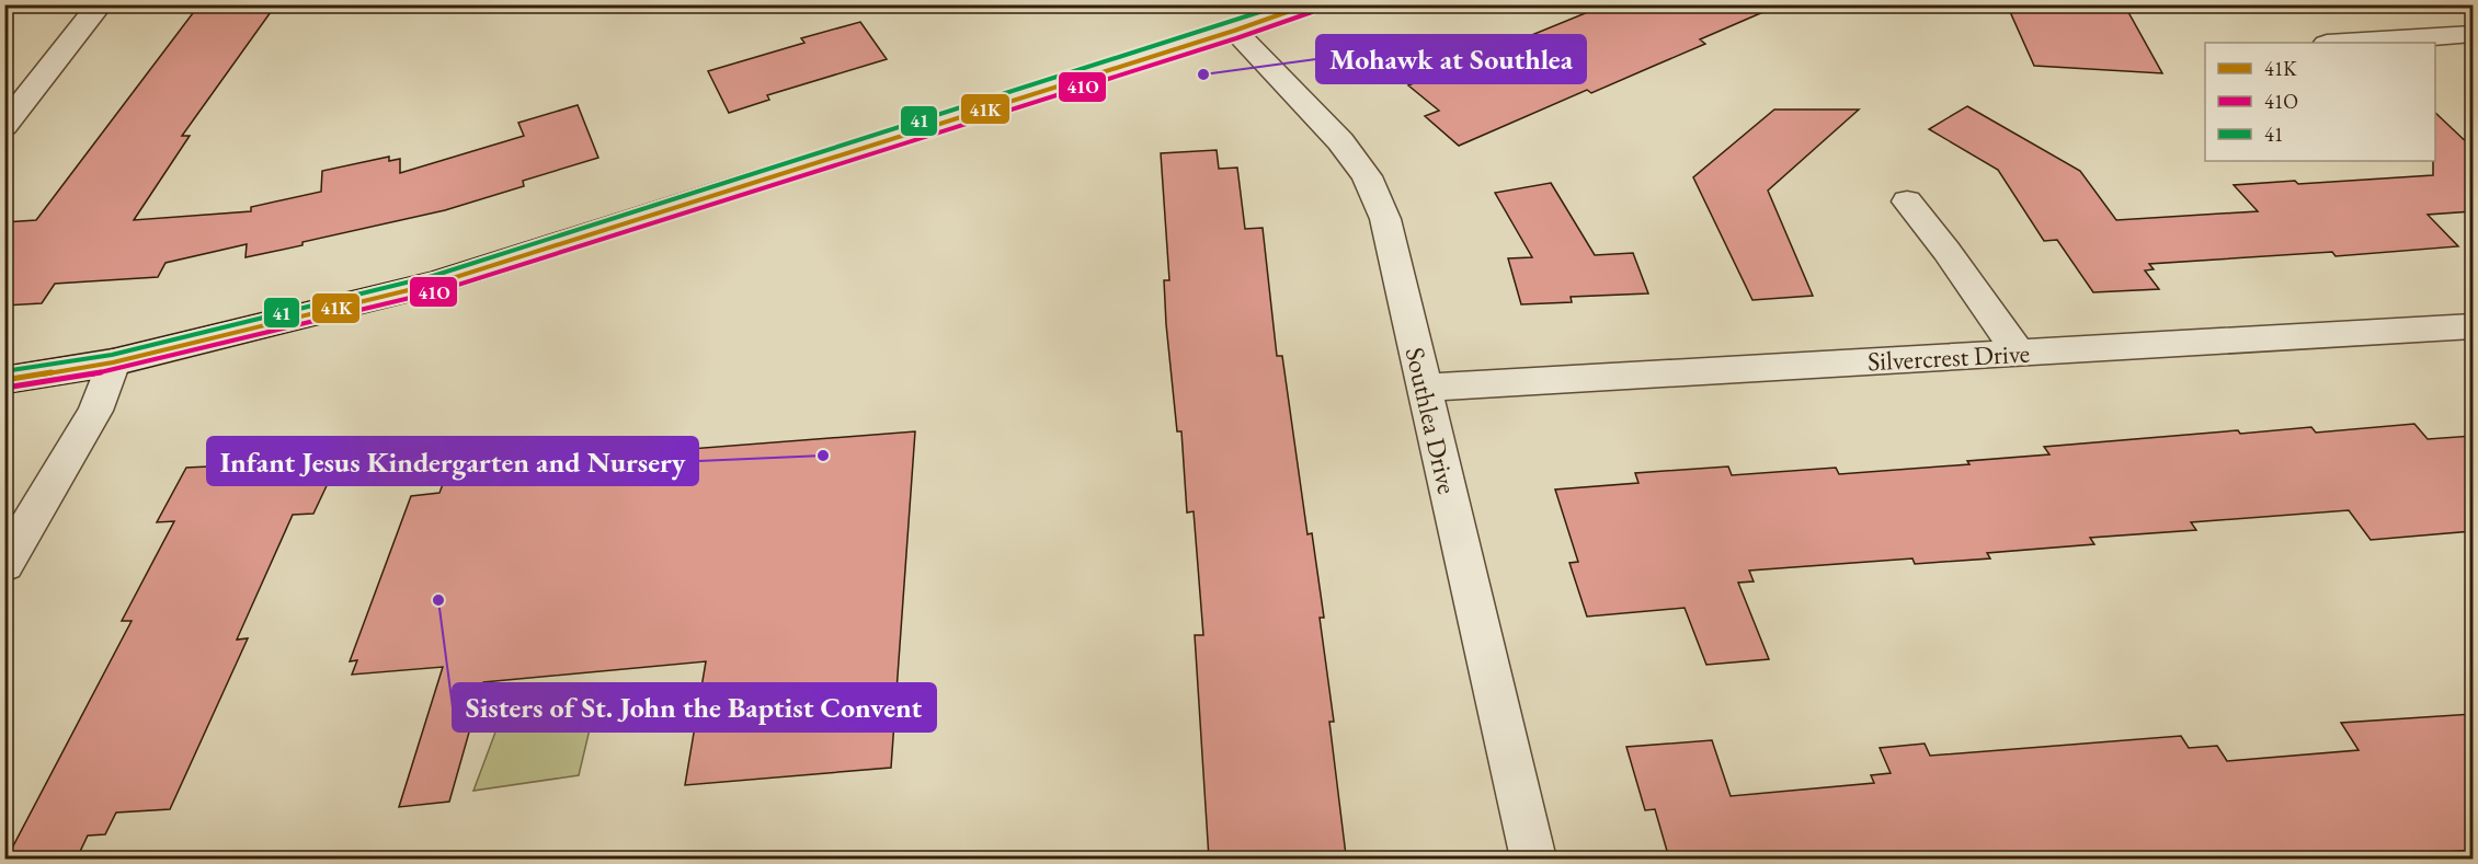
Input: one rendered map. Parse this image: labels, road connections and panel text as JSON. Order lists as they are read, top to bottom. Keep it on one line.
{"streets":{"street":["Silvercrest Drive","Southlea Drive"]},"crossings":[["Silvercrest Drive","Southlea Drive"]],"places":["Mohawk at Southlea","Infant Jesus Kindergarten and Nursery","Sisters of St. John the Baptist Convent"],"lines":["transit line 41K","transit line 41","transit line 41O"],"legend":["41K","41O","41"]}
